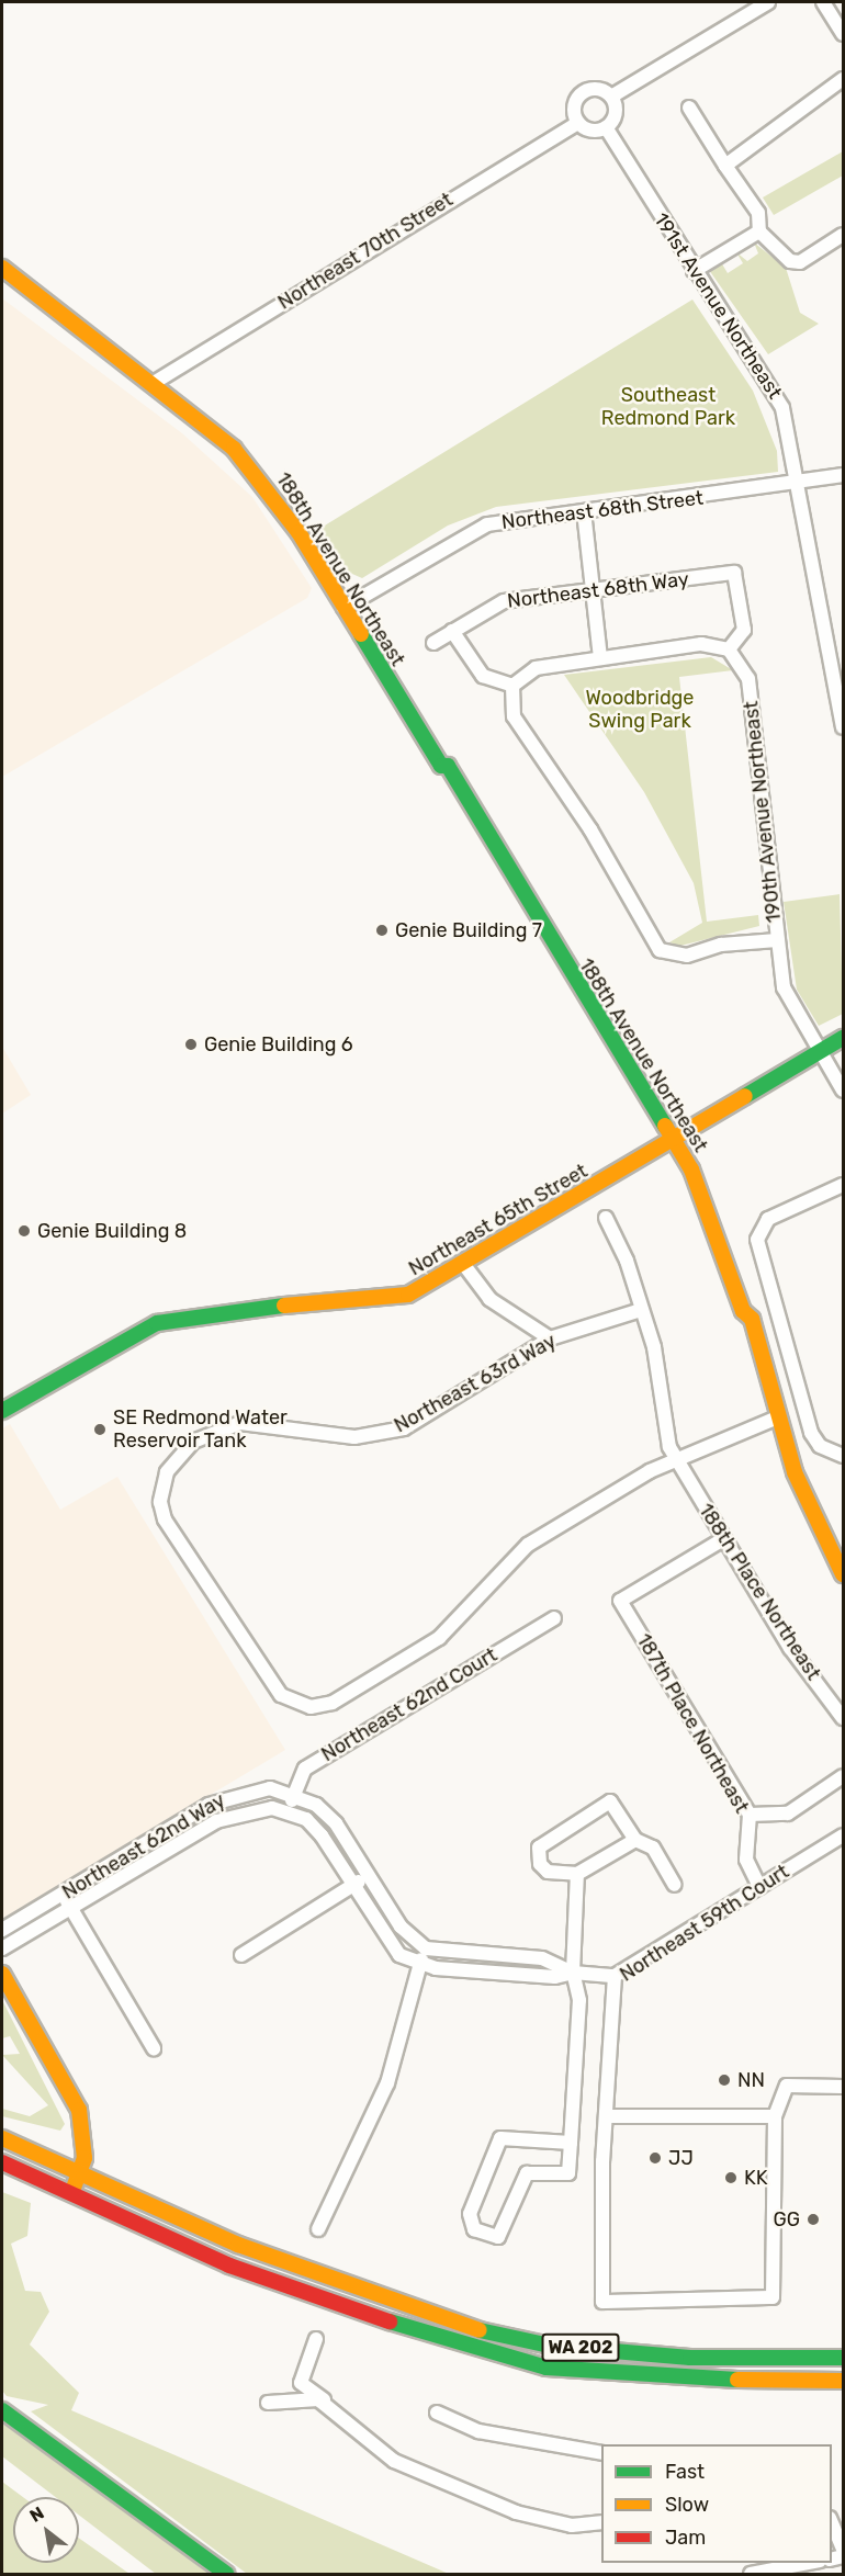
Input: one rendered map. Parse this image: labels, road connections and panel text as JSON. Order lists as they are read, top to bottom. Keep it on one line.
{"streets":{"street":["Northeast 70th Street","191st Avenue Northeast","Northeast 68th Street","188th Avenue Northeast","Northeast 68th Way","190th Avenue Northeast","Northeast 65th Street","Northeast 63rd Way","188th Place Northeast","Northeast 62nd Court","187th Place Northeast","Northeast 62nd Way","Northeast 59th Court","WA 202"]},"crossings":[["Northeast 70th Street","191st Avenue Northeast"],["Northeast 70th Street","188th Avenue Northeast"],["191st Avenue Northeast","Northeast 68th Street"],["Northeast 68th Street","188th Avenue Northeast"],["188th Avenue Northeast","Northeast 65th Street"],["Northeast 68th Way","190th Avenue Northeast"],["190th Avenue Northeast","Northeast 65th Street"],["Northeast 63rd Way","188th Place Northeast"],["188th Place Northeast","187th Place Northeast"],["Northeast 62nd Court","Northeast 62nd Way"],["187th Place Northeast","Northeast 59th Court"]],"parks":["Southeast Redmond Park","Woodbridge Swing Park"],"places":["Genie Building 7","Genie Building 6","Genie Building 8","SE Redmond Water Reservoir Tank","NN","JJ","KK","GG"],"legend":["Fast","Slow","Jam"],"north":"top left"}
